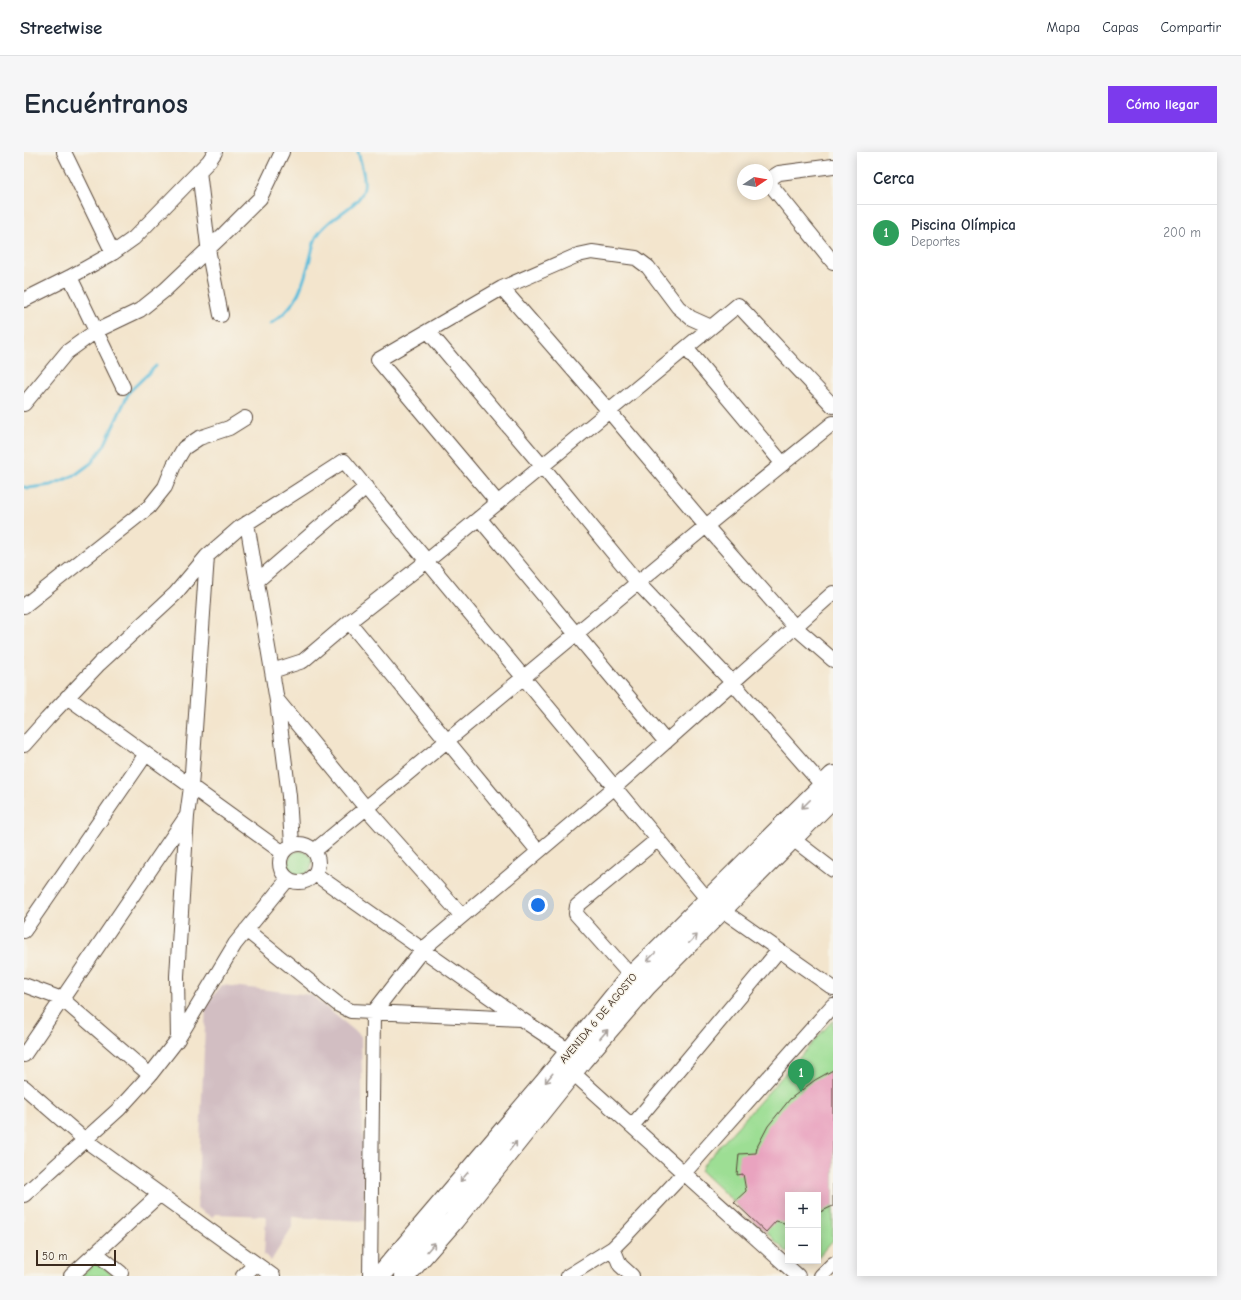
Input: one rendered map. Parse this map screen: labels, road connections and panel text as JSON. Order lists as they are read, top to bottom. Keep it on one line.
{"streets":{"highway":["AVENIDA 6 DE AGOSTO"]},"scale_bar":"50 m","north":"right","page":{"header":"Streetwise","nav":["Mapa","Capas","Compartir"],"buttons":"Cómo llegar","title":"Encuéntranos","heading":"Cerca","list":[{"mark":"1","name":"Piscina Olímpica","note":"Deportes","value":"200 m"}],"pins":"1","map_buttons":["+","−"],"scale":"50 m"}}
